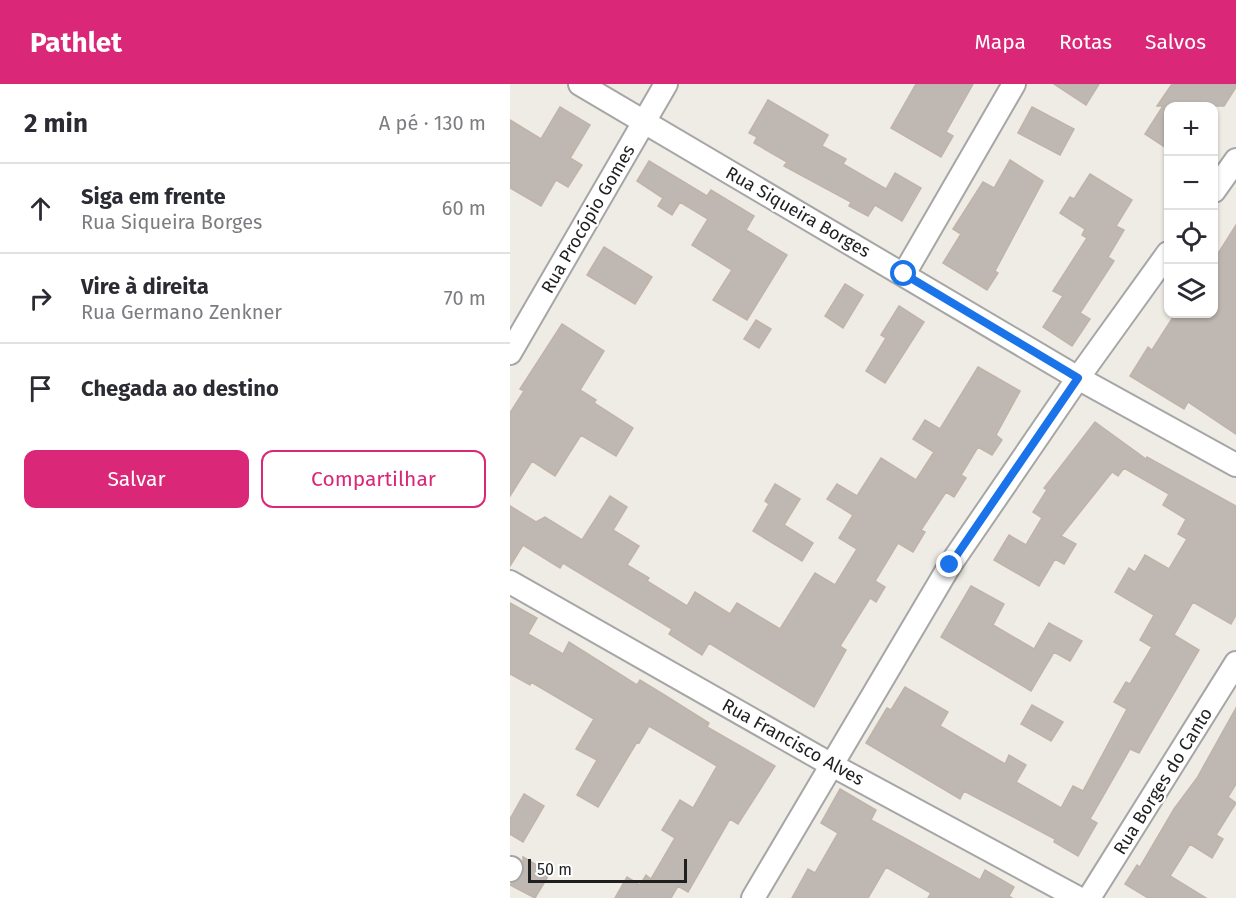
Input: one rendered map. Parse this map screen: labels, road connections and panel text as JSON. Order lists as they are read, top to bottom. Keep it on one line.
{"streets":{"street":["Rua Siqueira Borges","Rua Procópio Gomes","Rua Francisco Alves","Rua Borges do Canto"]},"crossings":[["Rua Siqueira Borges","Rua Procópio Gomes"]],"scale_bar":"50 m","page":{"header":"Pathlet","nav":["Mapa","Rotas","Salvos"],"heading":["2 min","A pé · 130 m"],"map_buttons":["+","−"],"list":[["Siga em frente","Rua Siqueira Borges","60 m"],["Vire à direita","Rua Germano Zenkner","70 m"],"Chegada ao destino"],"buttons":["Salvar","Compartilhar"],"scale":"50 m"}}
